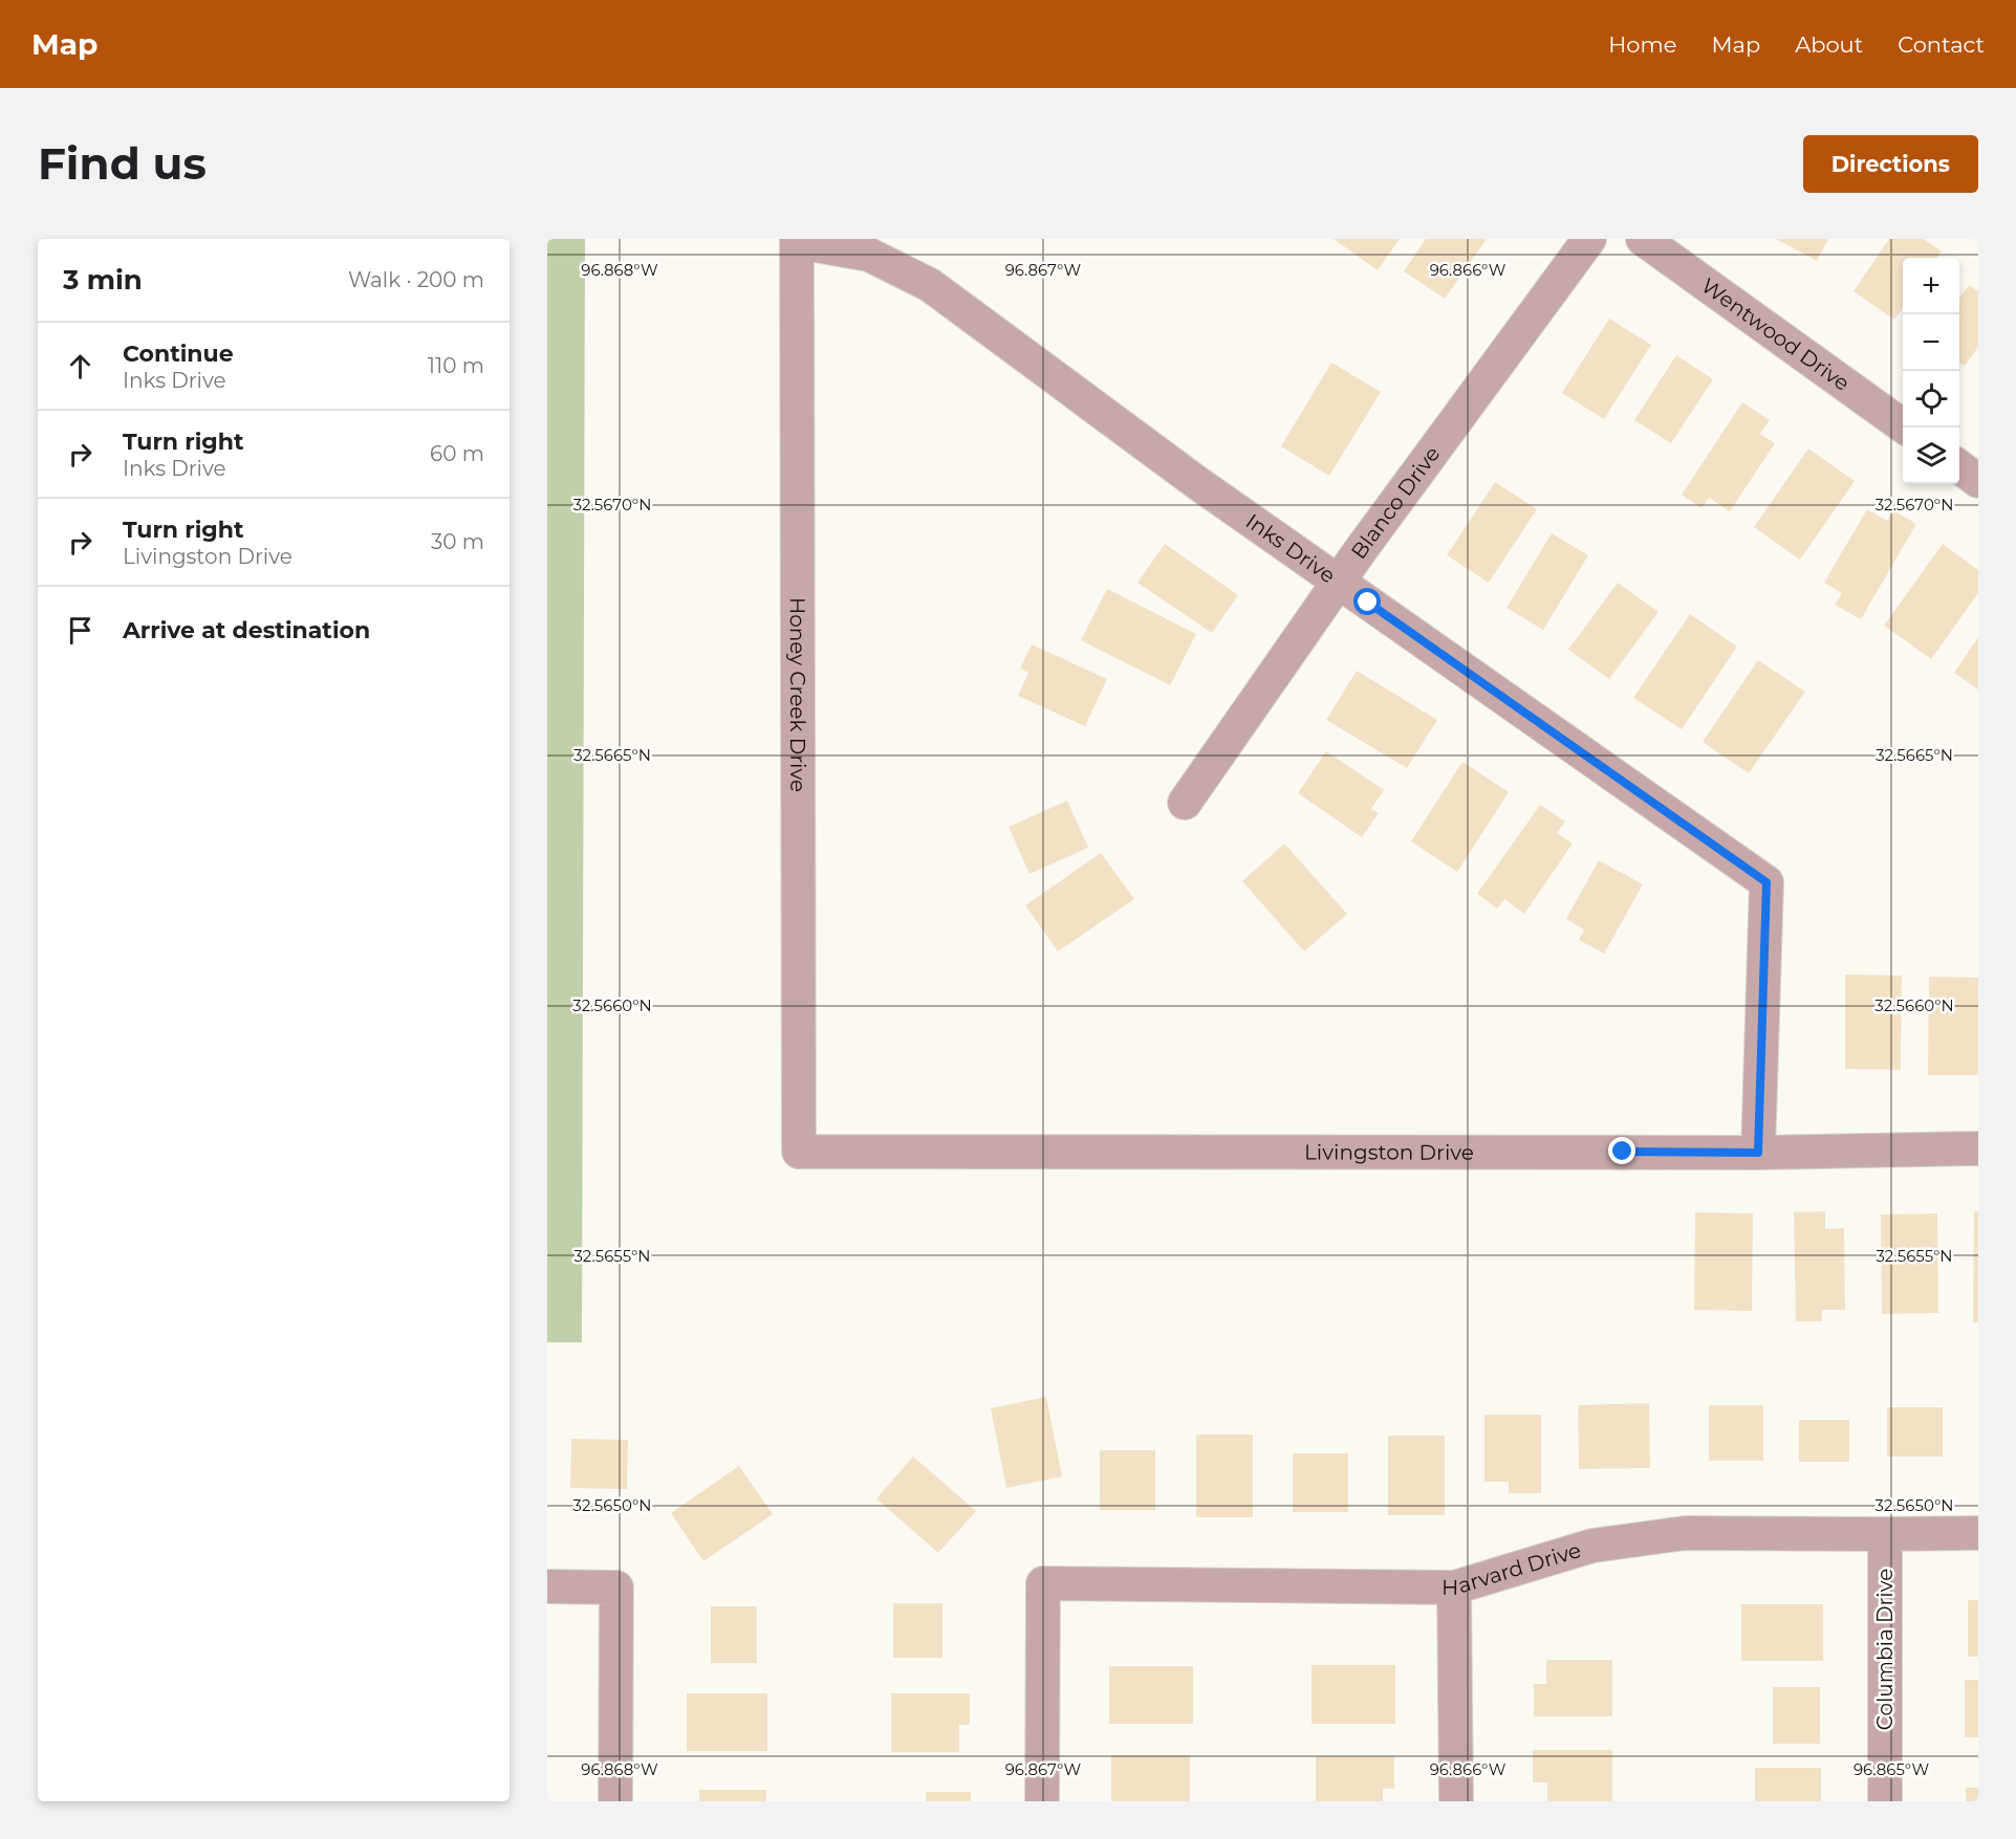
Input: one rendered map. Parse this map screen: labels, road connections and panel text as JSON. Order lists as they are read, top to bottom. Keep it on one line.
{"streets":{"street":["Wentwood Drive","Blanco Drive","Inks Drive","Honey Creek Drive","Livingston Drive","Harvard Drive","Columbia Drive"]},"crossings":[["Blanco Drive","Inks Drive"],["Inks Drive","Honey Creek Drive"],["Inks Drive","Livingston Drive"],["Honey Creek Drive","Livingston Drive"],["Harvard Drive","Columbia Drive"]],"page":{"header":"Map","nav":["Home","Map","About","Contact"],"buttons":"Directions","title":"Find us","heading":["3 min","Walk · 200 m"],"map_buttons":["+","−"],"list":[["Continue","Inks Drive","110 m"],["Turn right","Inks Drive","60 m"],["Turn right","Livingston Drive","30 m"],"Arrive at destination"]},"coordinates":["96.868°W","96.867°W","96.866°W","32.5670°N","32.5665°N","32.5660°N","32.5655°N","32.5650°N","96.865°W"]}
